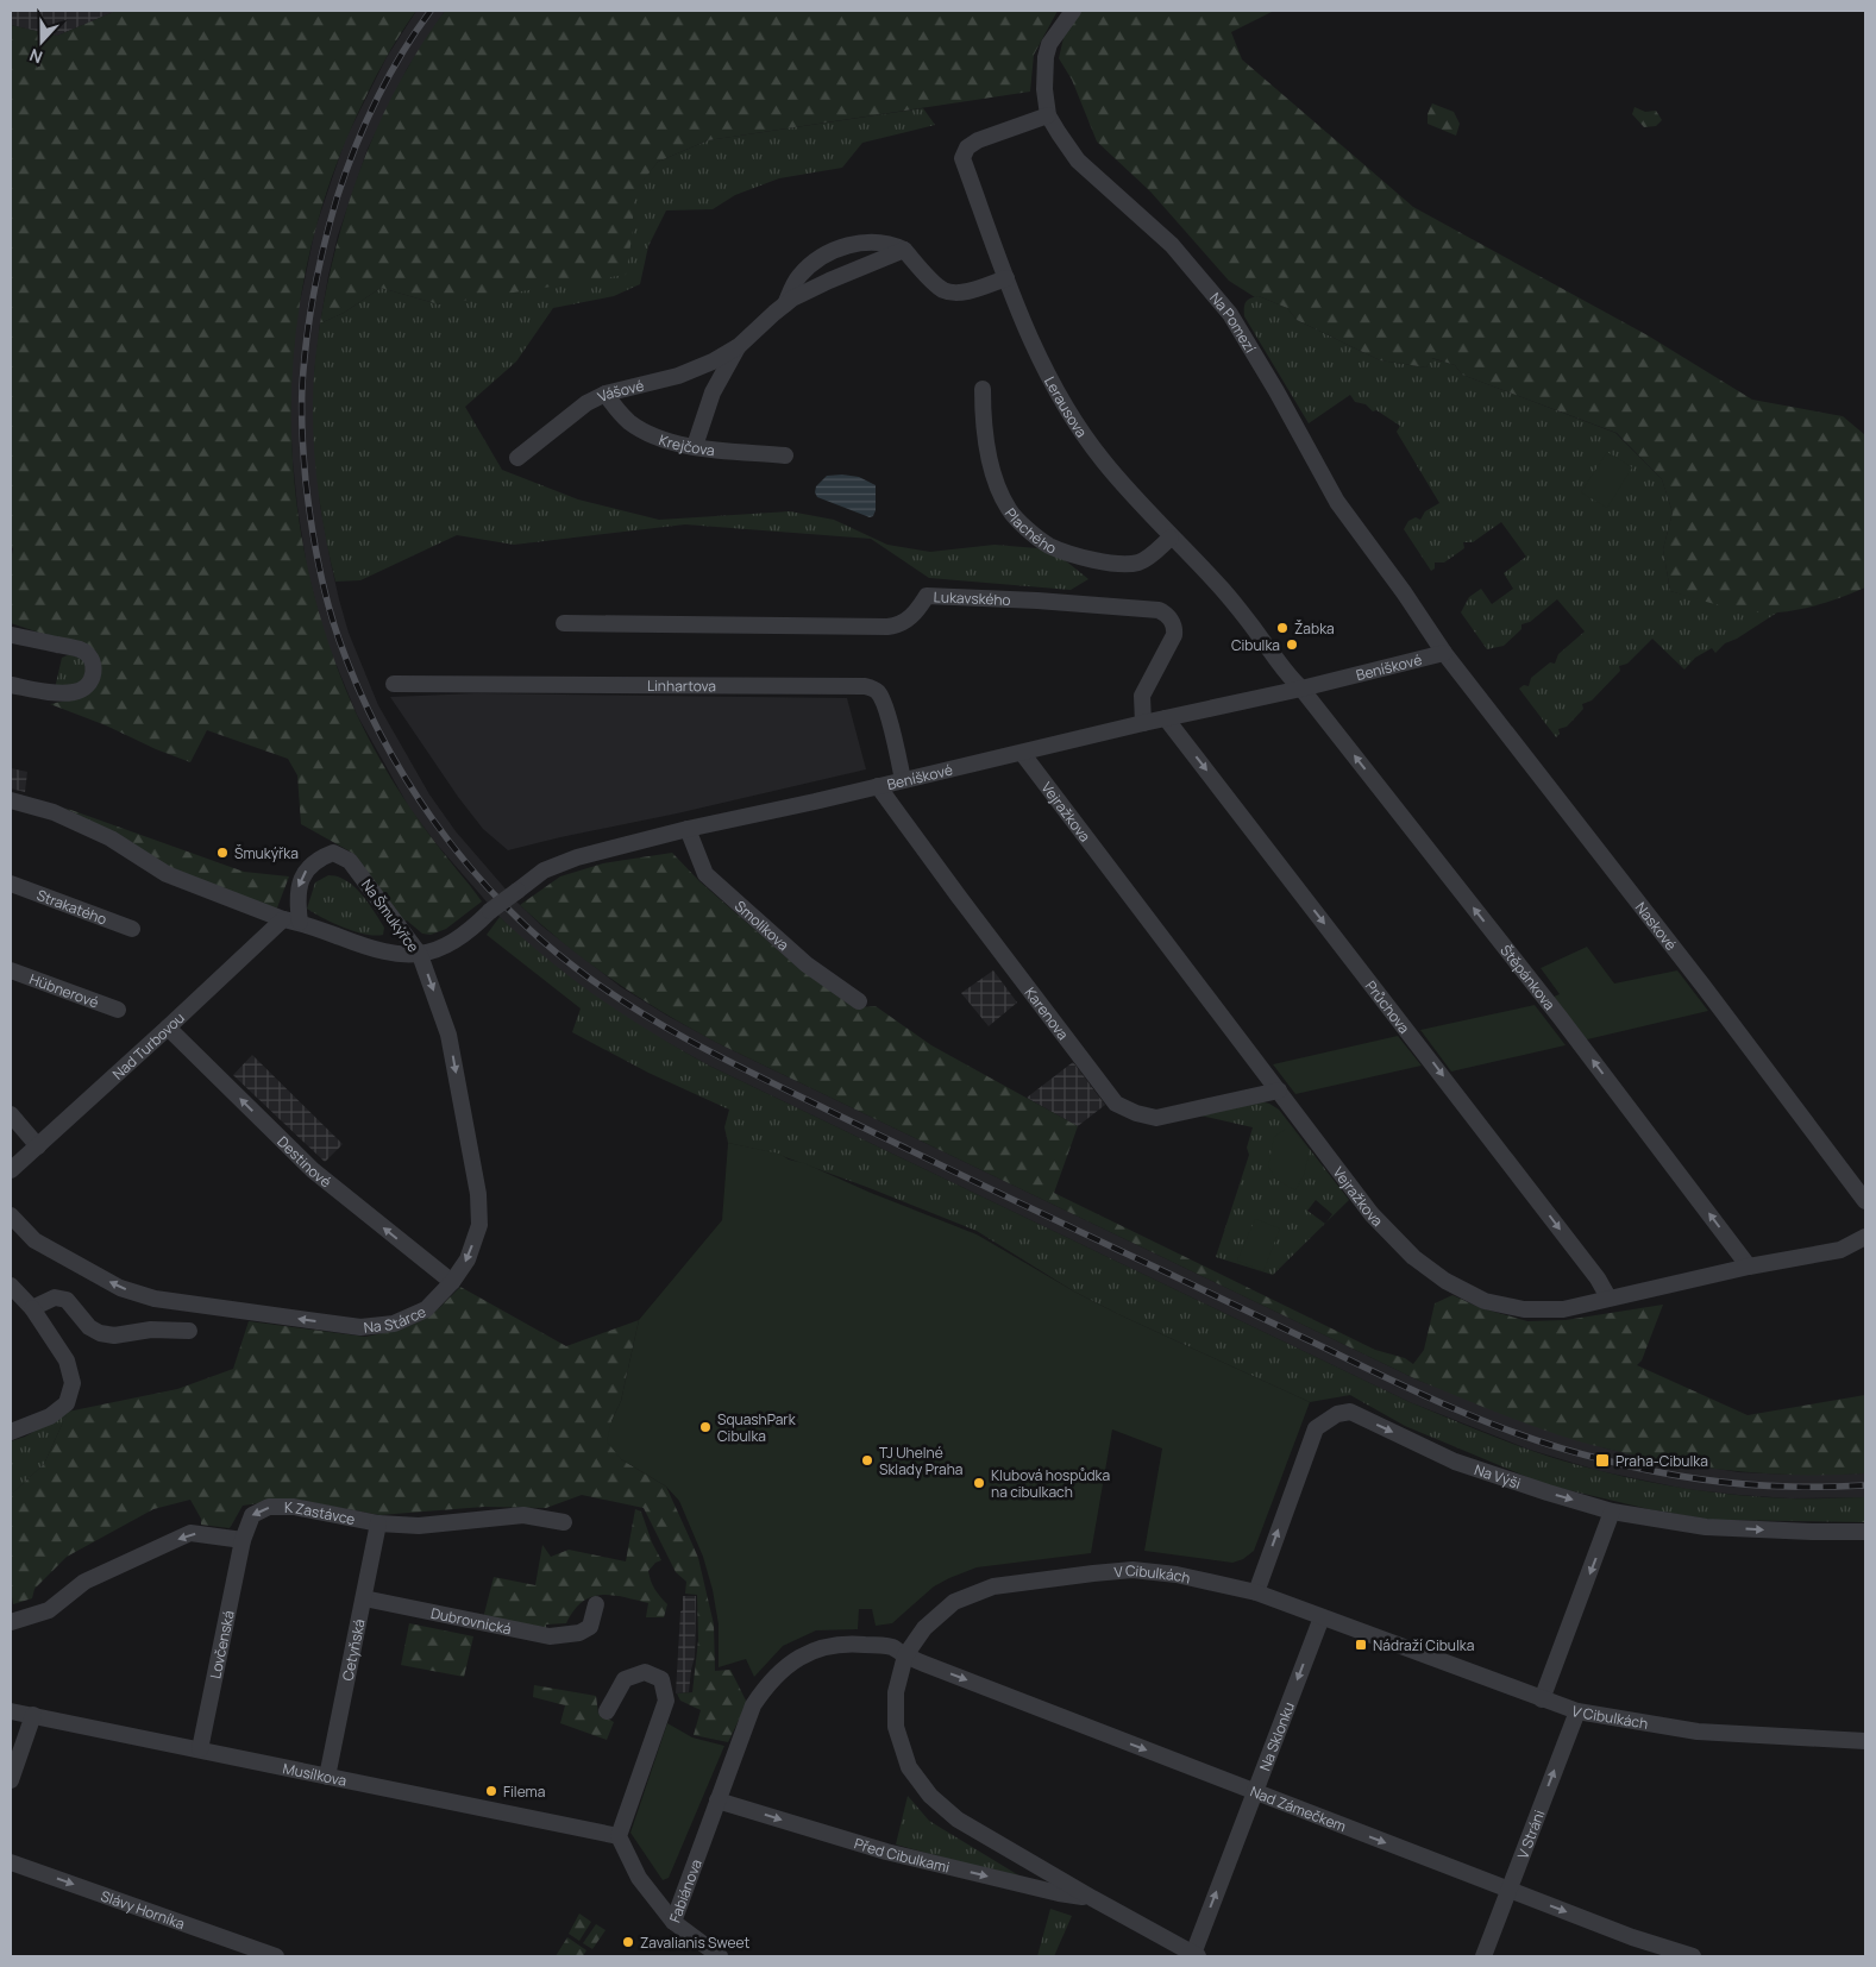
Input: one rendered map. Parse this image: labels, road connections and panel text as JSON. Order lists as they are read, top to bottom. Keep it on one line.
{"streets":{"street":["Na Pomezí","Vášové","Lerausova","Krejčova","Plachého","Lukavského","Beníškové","Linhartova","Vejražkova","Strakatého","Na Šmukýřce","Smolíkova","Naskové","Štěpánkova","Hübnerové","Průchova","Karenova","Nad Turbovou","Destinové","Na Stárce","Na Výši","K Zastávce","V Cibulkách","Dubrovnická","Lovčenská","Cetyňská","Na Sklonku","Musílkova","Nad Zámečkem","V Stráni","Před Cibulkami","Fabiánova","Slávy Horníka"]},"crossings":[["Na Pomezí","Lerausova"],["Na Pomezí","Beníškové"],["Na Pomezí","Naskové"],["Vášové","Krejčova"],["Lerausova","Plachého"],["Lerausova","Beníškové"],["Lerausova","Štěpánkova"],["Lukavského","Beníškové"],["Beníškové","Linhartova"],["Beníškové","Vejražkova"],["Beníškové","Na Šmukýřce"],["Beníškové","Smolíkova"],["Beníškové","Naskové"],["Beníškové","Štěpánkova"],["Beníškové","Průchova"],["Beníškové","Karenova"],["Beníškové","Na Stárce"],["Vejražkova","Štěpánkova"],["Vejražkova","Průchova"],["Vejražkova","Karenova"],["Na Šmukýřce","Nad Turbovou"],["Na Šmukýřce","Na Stárce"],["Nad Turbovou","Destinové"],["Destinové","Na Stárce"],["Na Výši","V Cibulkách"],["K Zastávce","Lovčenská"],["K Zastávce","Cetyňská"],["V Cibulkách","Na Sklonku"],["V Cibulkách","Nad Zámečkem"],["V Cibulkách","V Stráni"],["V Cibulkách","Před Cibulkami"],["V Cibulkách","Fabiánova"],["Dubrovnická","Cetyňská"],["Lovčenská","Musílkova"],["Cetyňská","Musílkova"],["Na Sklonku","Nad Zámečkem"],["Musílkova","Fabiánova"],["Nad Zámečkem","V Stráni"],["Nad Zámečkem","Fabiánova"],["Před Cibulkami","Fabiánova"]],"one_way":["Štěpánkova","Průchova","Destinové","Na Výši","K Zastávce","Nad Zámečkem","V Stráni","Před Cibulkami","Slávy Horníka"],"places":{"other":["Žabka","Cibulka","Šmukýřka","SquashPark Cibulka","TJ Uhelné Sklady Praha","Klubová hospůdka na cibulkach","Filema","Zavalianis Sweet"],"transit":["Praha-Cibulka","Nádraží Cibulka"]},"north":"bottom"}
